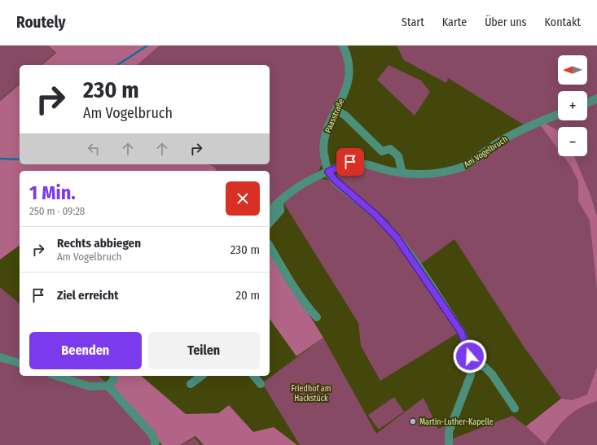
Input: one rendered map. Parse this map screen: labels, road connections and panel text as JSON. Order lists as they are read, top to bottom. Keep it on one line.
{"streets":{"street":["Paasstraße","Am Vogelbruch"]},"crossings":[["Paasstraße","Am Vogelbruch"]],"parks":["Friedhof am Hackstück"],"places":["Martin-Luther-Kapelle"],"north":"left","page":{"header":"Routely","nav":["Start","Karte","Über uns","Kontakt"],"map_buttons":["+","−"],"turn":["230 m","Am Vogelbruch"],"heading":["1 Min.","250 m · 09:28"],"list":[{"name":"Rechts abbiegen","note":"Am Vogelbruch","value":"230 m"},{"name":"Ziel erreicht","value":"20 m"}],"buttons":["Beenden","Teilen"]}}
